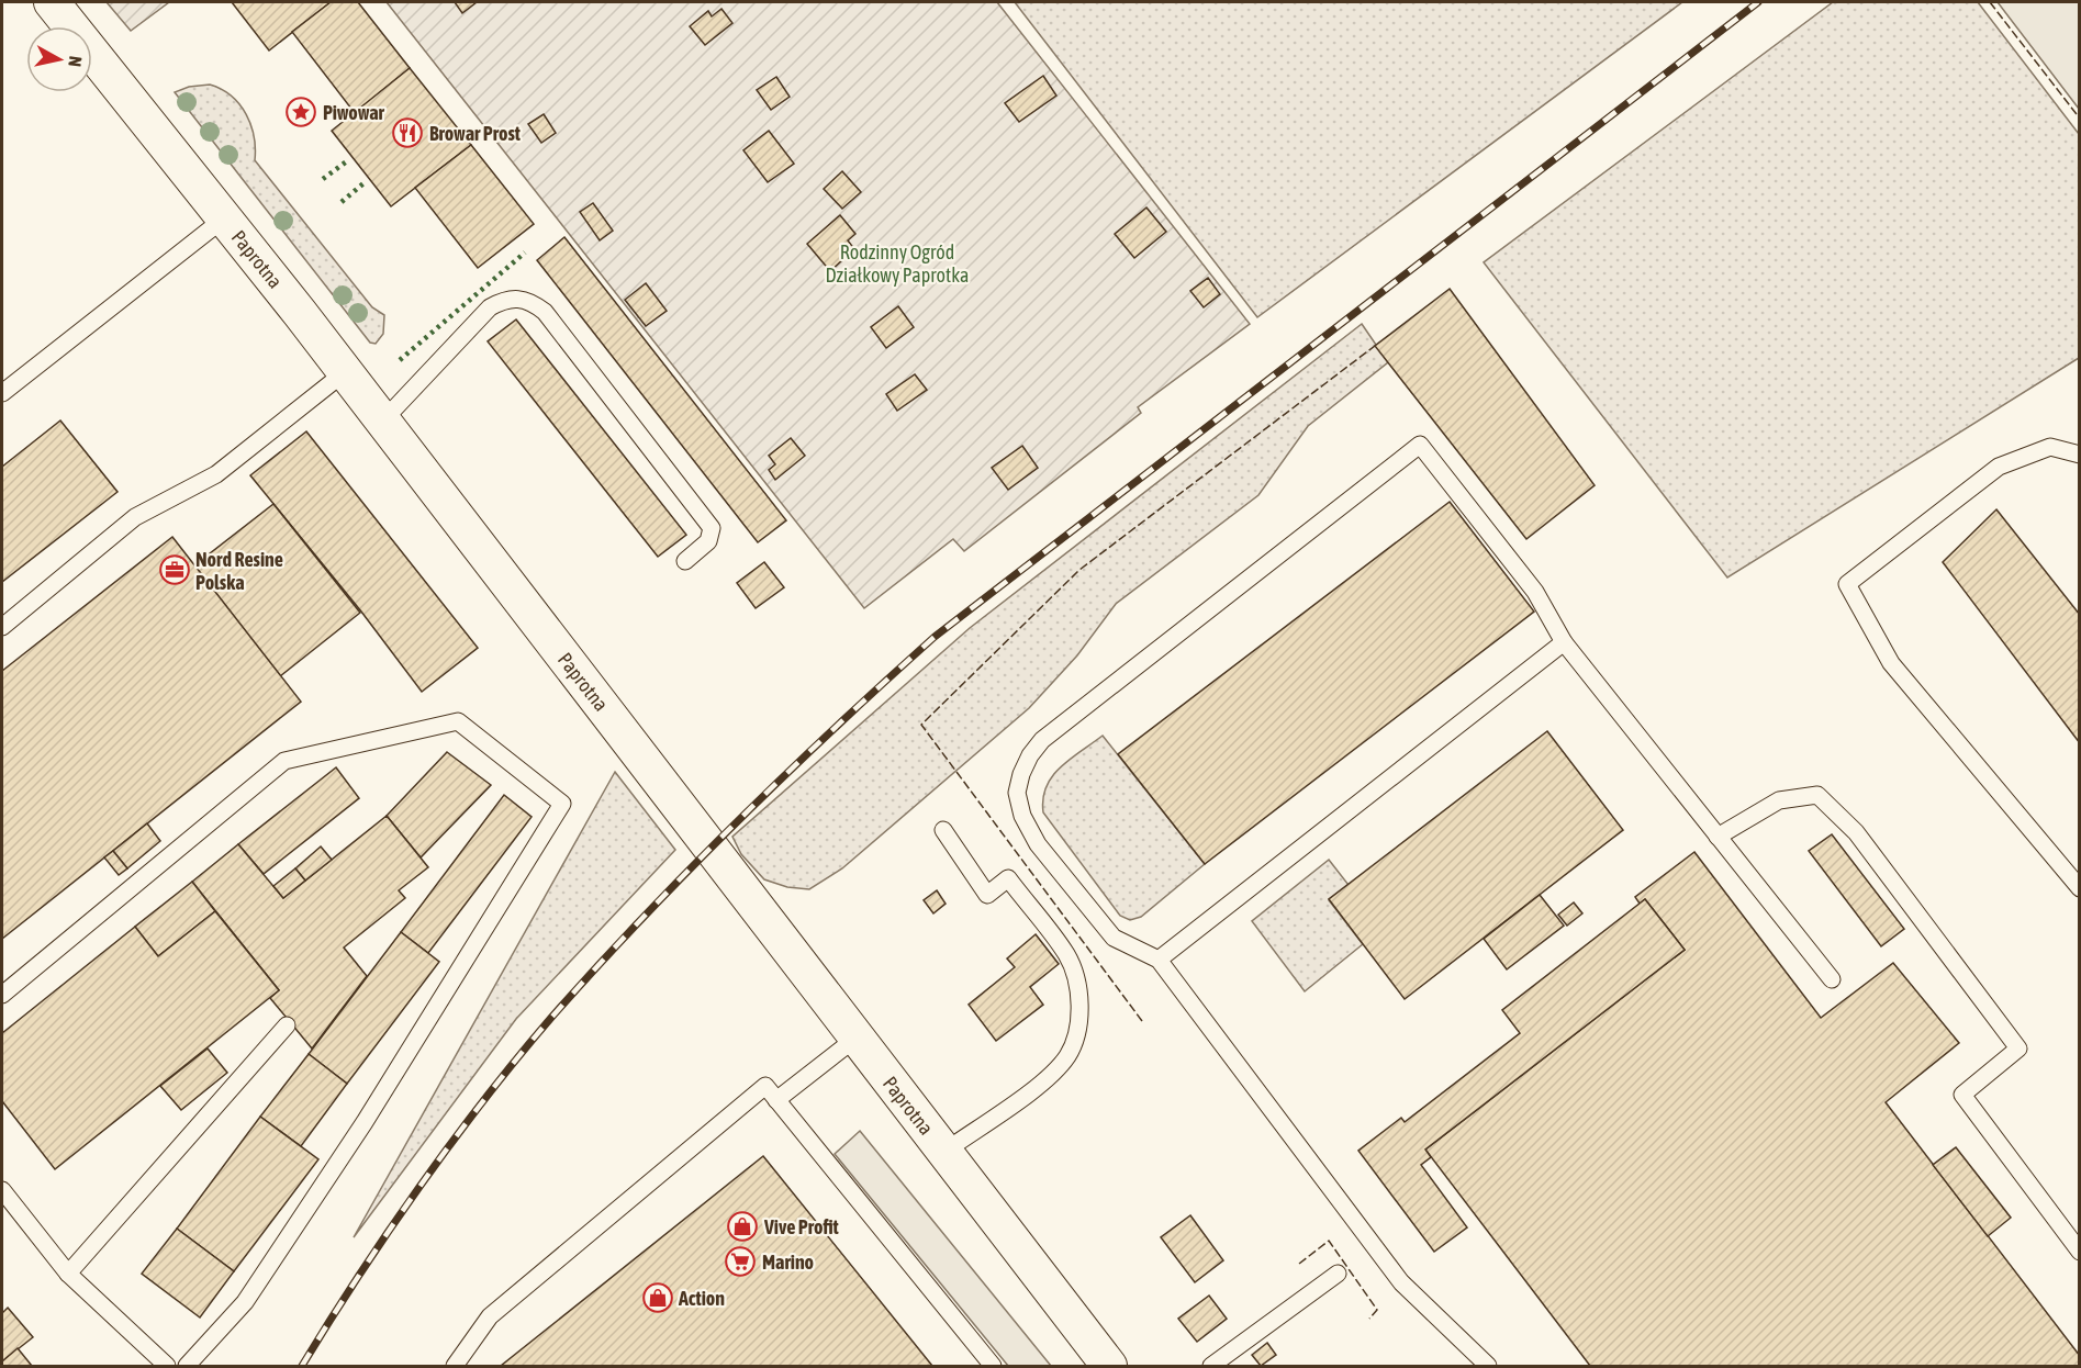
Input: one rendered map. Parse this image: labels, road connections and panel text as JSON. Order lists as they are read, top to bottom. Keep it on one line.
{"streets":{"street":["Paprotna"]},"parks":["Rodzinny Ogród Działkowy Paprotka"],"places":{"place":["Piwowar"],"restaurant":["Browar Prost"],"office":["Nord Resine Polska"],"shop":["Vive Profit","Action"],"supermarket":["Marino"]},"north":"right"}
